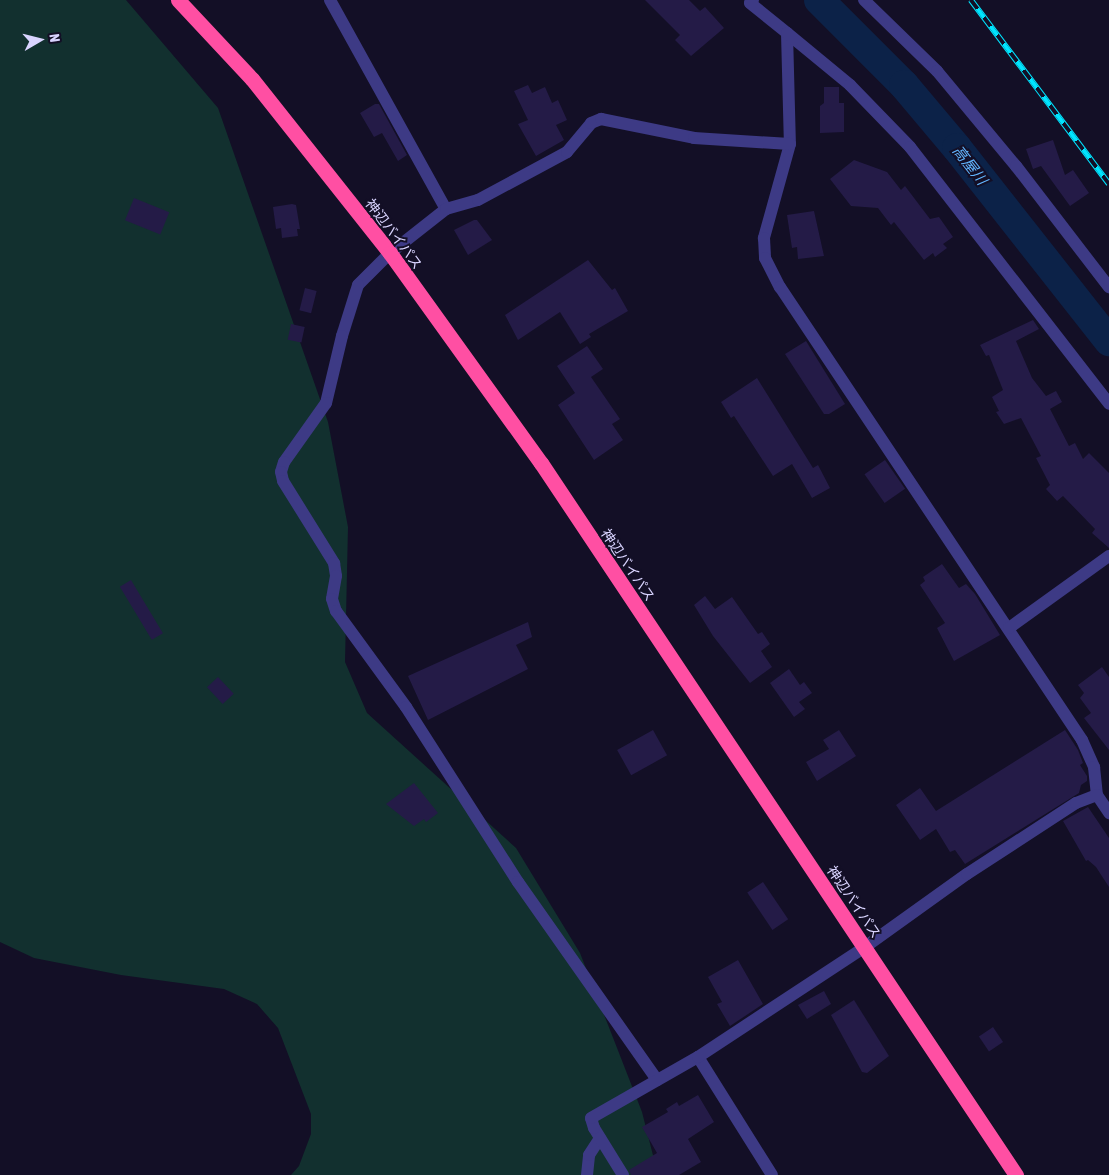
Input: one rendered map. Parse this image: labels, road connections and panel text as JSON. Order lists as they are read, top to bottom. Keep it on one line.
{"streets":{"highway":["神辺バイパス"]},"water":["高屋川"],"north":"right"}
